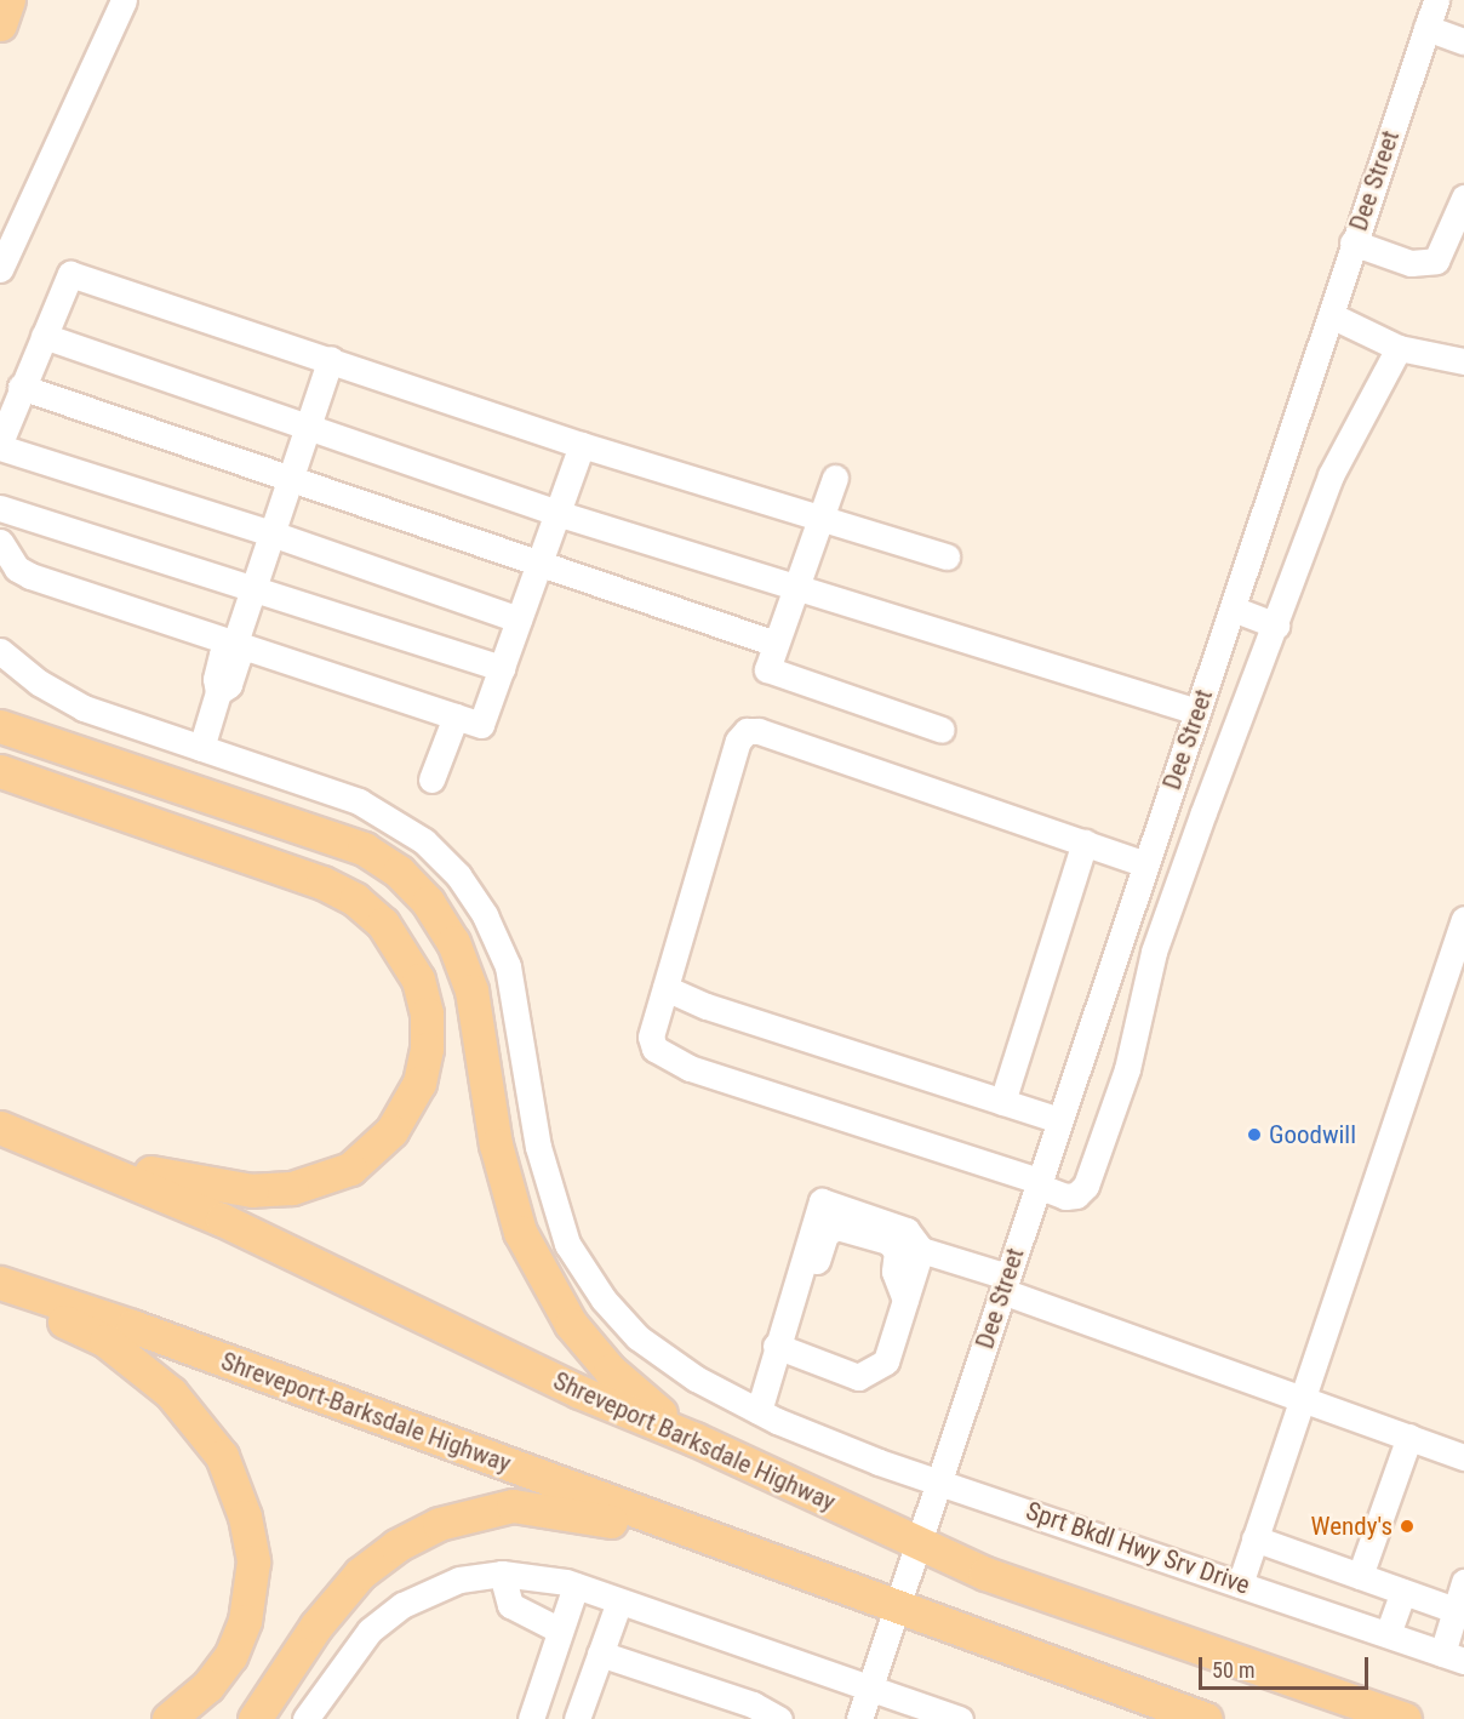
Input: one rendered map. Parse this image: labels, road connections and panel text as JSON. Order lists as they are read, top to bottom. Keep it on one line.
{"streets":{"main road":["Shreveport-Barksdale Highway","Shreveport Barksdale Highway"],"street":["Dee Street","Sprt Bkdl Hwy Srv Drive"]},"crossings":[["Dee Street","Sprt Bkdl Hwy Srv Drive"]],"places":["Goodwill","Wendy's"],"scale_bar":"50 m"}
